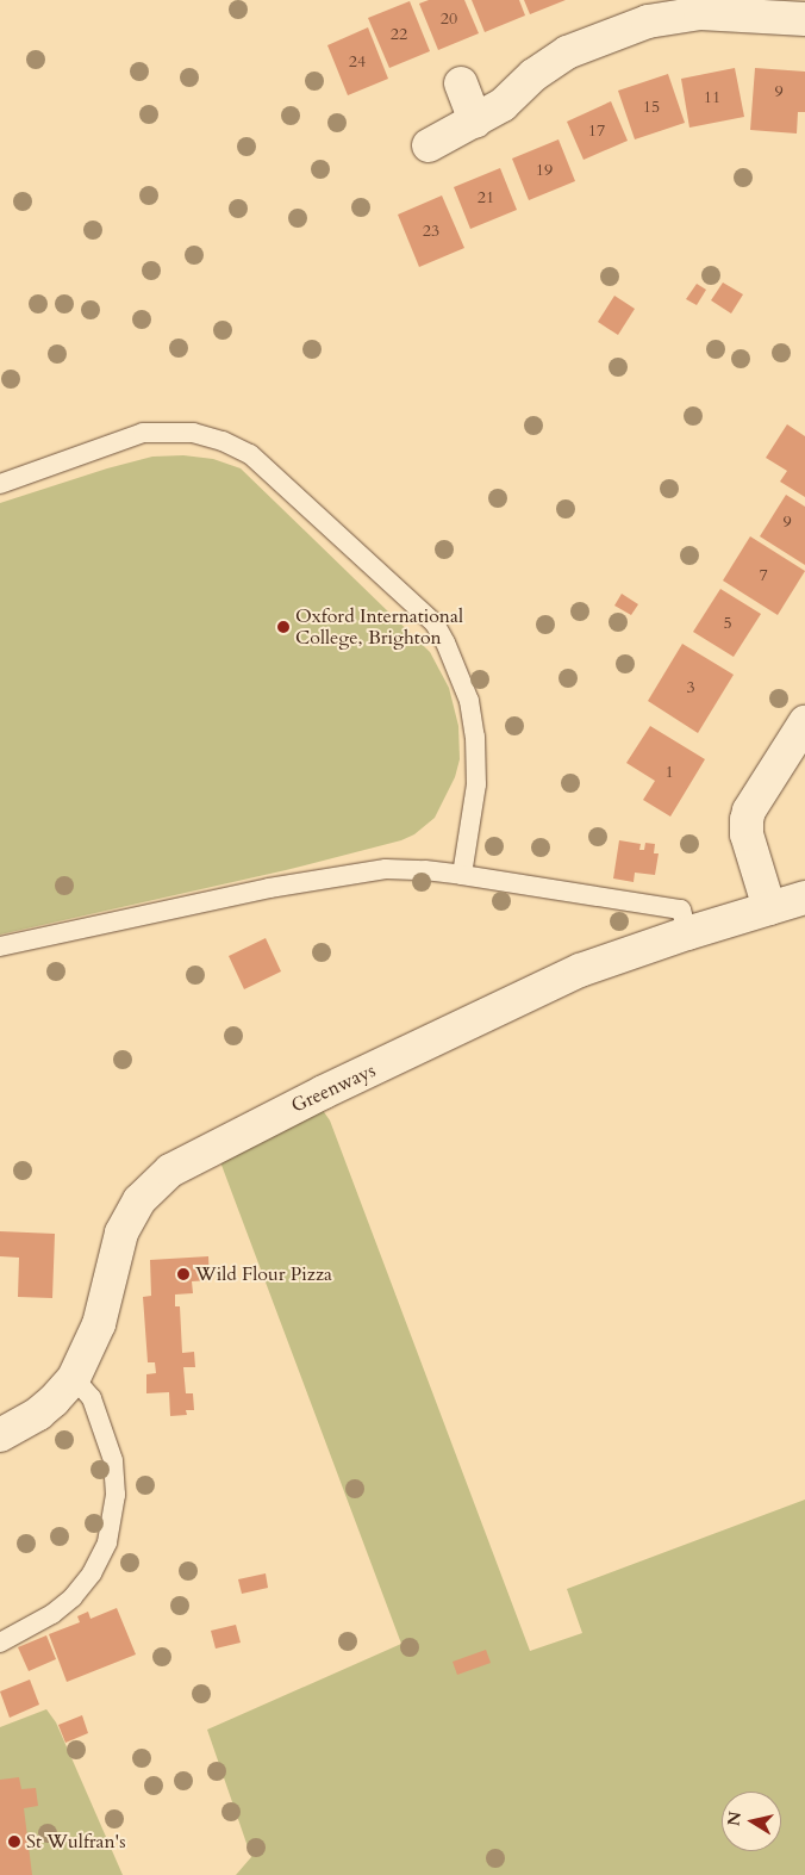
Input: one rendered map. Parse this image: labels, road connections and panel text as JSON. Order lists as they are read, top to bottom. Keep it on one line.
{"streets":{"street":["Greenways"]},"places":["Oxford International College, Brighton","Wild Flour Pizza","St Wulfran's"],"house_numbers":["20","22","24","9","11","15","17","19","21","23","9","7","5","3","1"],"north":"left"}
